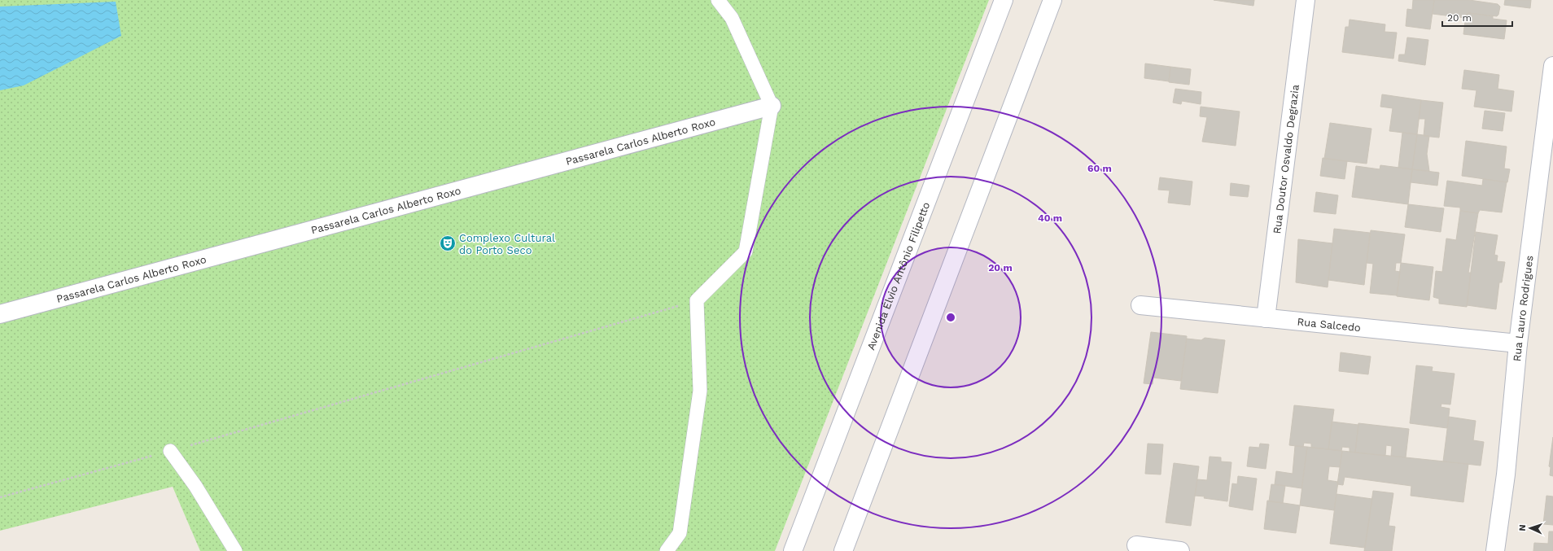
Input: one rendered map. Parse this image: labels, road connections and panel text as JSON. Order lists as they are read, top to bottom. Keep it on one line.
{"streets":{"street":["Passarela Carlos Alberto Roxo","Rua Doutor Osvaldo Degrazia","Avenida Élvio Antônio Filipetto","Rua Lauro Rodrigues","Rua Salcedo"]},"crossings":[["Rua Doutor Osvaldo Degrazia","Rua Salcedo"],["Rua Lauro Rodrigues","Rua Salcedo"]],"places":{"theatre":["Complexo Cultural do Porto Seco"]},"scale_bar":"20 m","north":"left","rings":["60 m","40 m","20 m"]}
